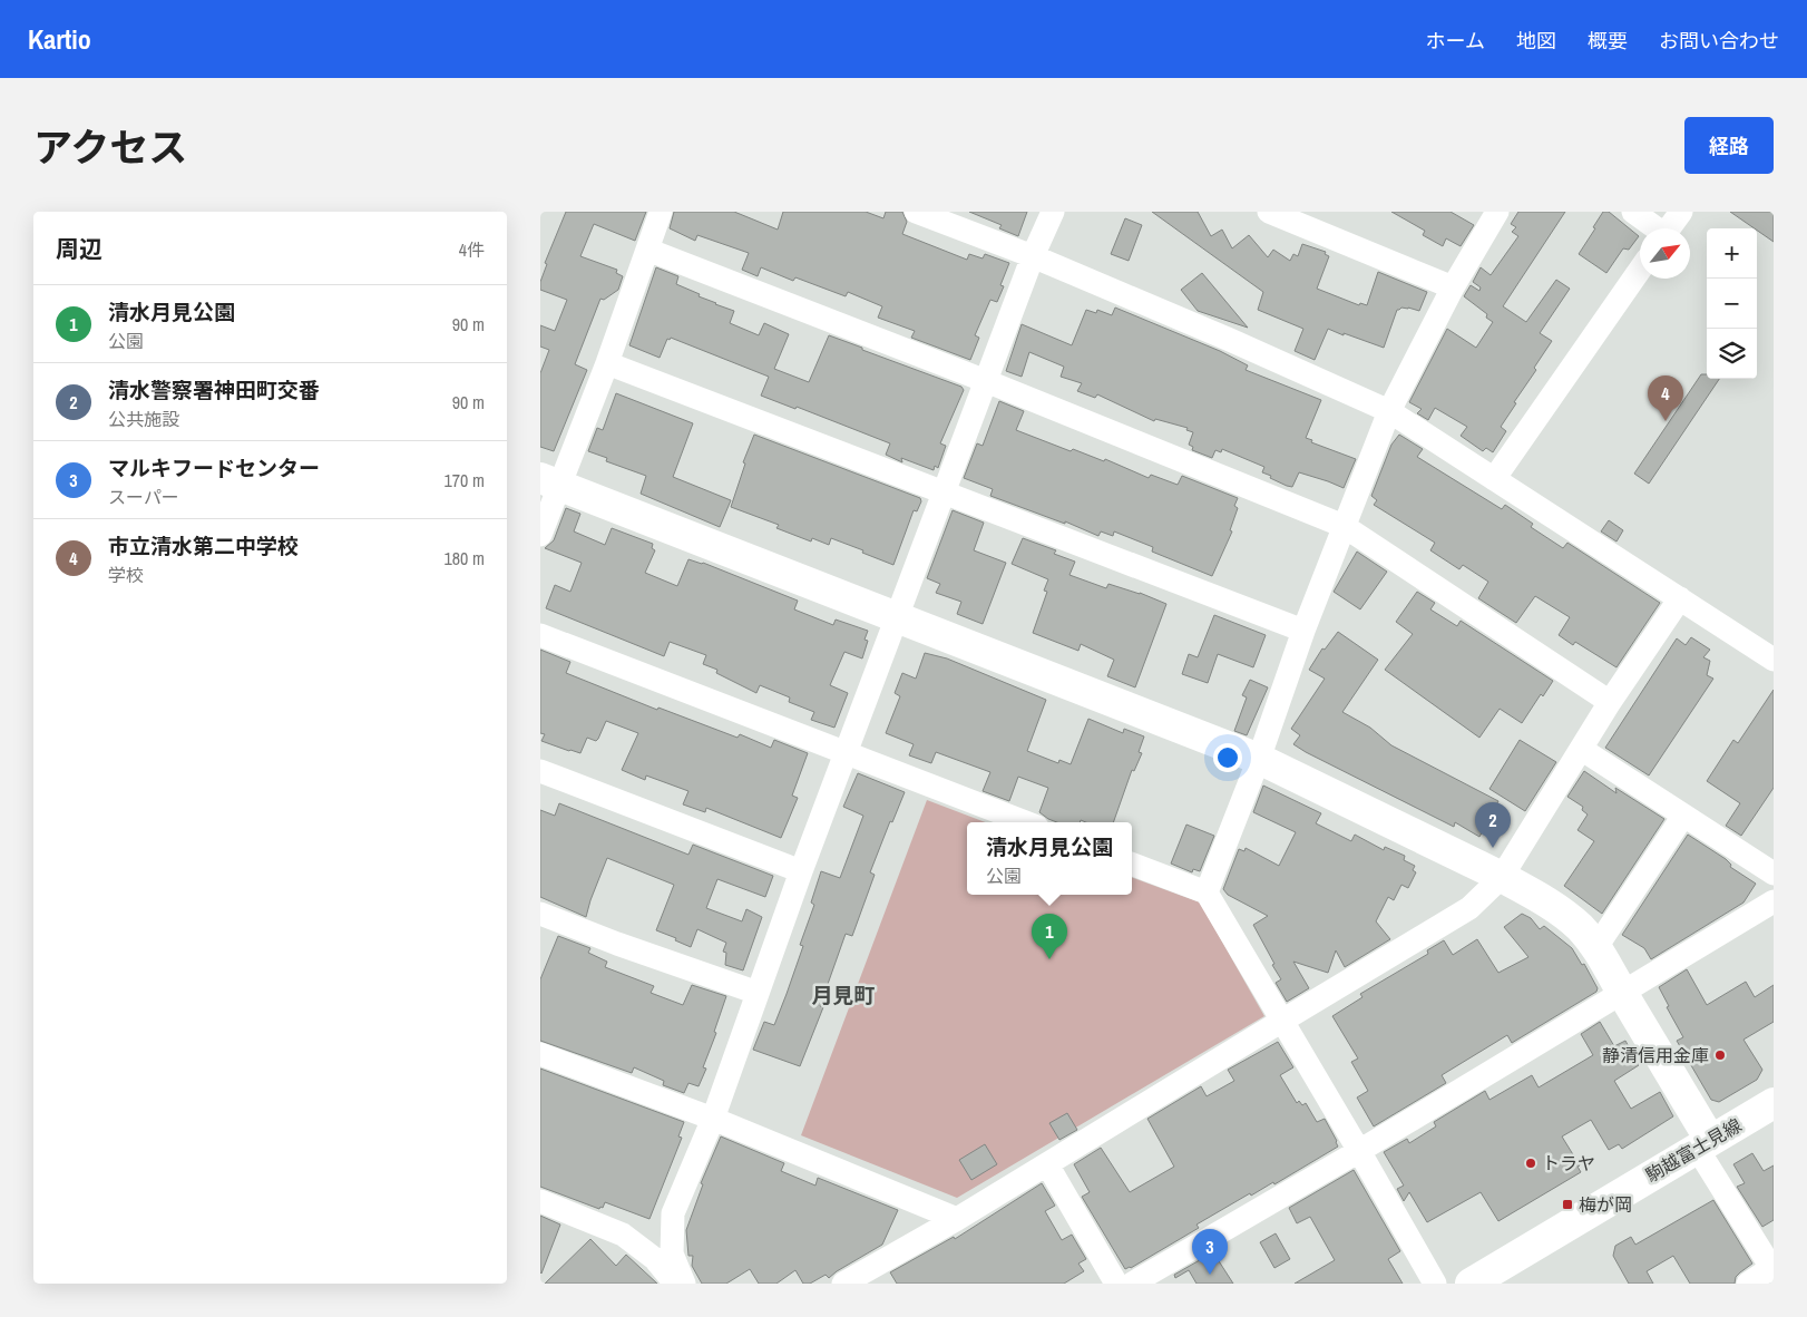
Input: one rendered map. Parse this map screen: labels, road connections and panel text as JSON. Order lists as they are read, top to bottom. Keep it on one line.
{"streets":{"street":["駒越富士見線"]},"districts":["月見町"],"places":{"other":["静清信用金庫","トラヤ"],"transit":["梅が岡"]},"north":"top right","page":{"header":"Kartio","nav":["ホーム","地図","概要","お問い合わせ"],"title":"アクセス","buttons":"経路","heading":["周辺","4件"],"map_buttons":["+","−"],"list":[{"mark":"1","name":"清水月見公園","note":"公園","value":"90 m"},{"mark":"2","name":"清水警察署神田町交番","note":"公共施設","value":"90 m"},{"mark":"3","name":"マルキフードセンター","note":"スーパー","value":"170 m"},{"mark":"4","name":"市立清水第二中学校","note":"学校","value":"180 m"}],"pins":["4","2","1","3"],"popup":["清水月見公園","公園"]}}
